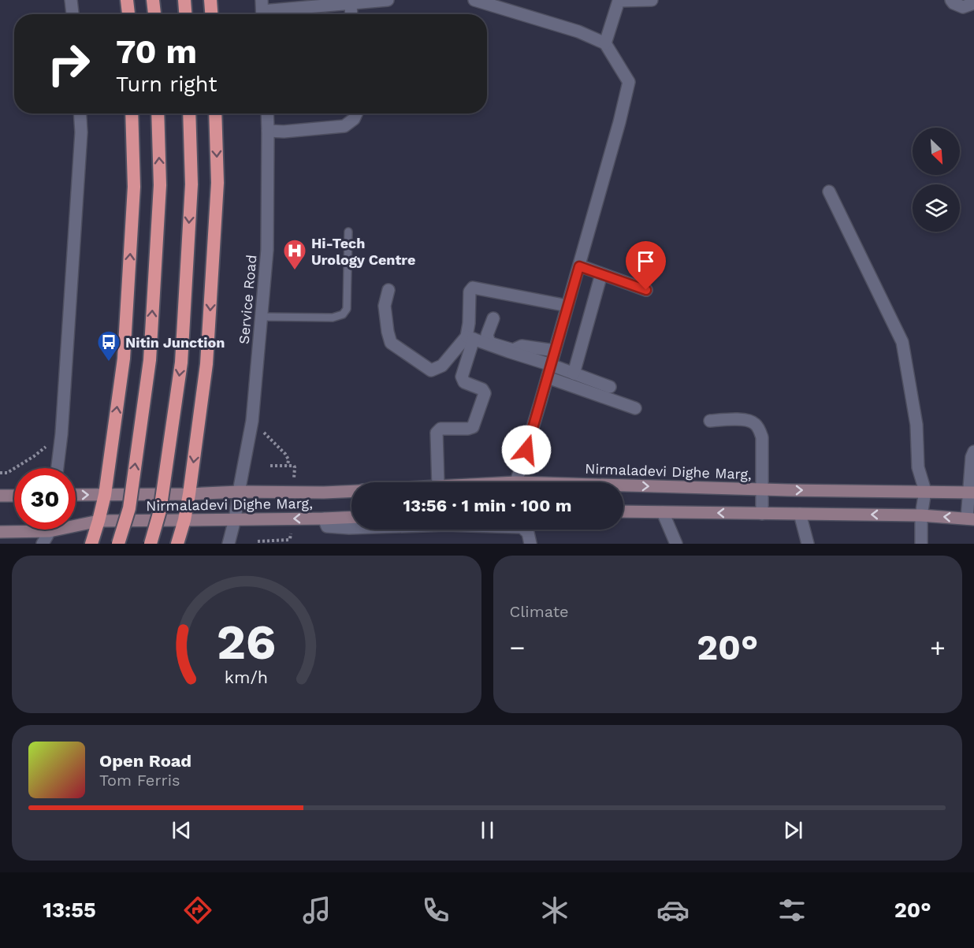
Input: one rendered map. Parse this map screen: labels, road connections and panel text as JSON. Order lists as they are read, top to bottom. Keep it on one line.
{"streets":{"main road":["Nirmaladevi Dighe Marg,"],"street":["Service Road"]},"crossings":[["Service Road","Nirmaladevi Dighe Marg,"]],"places":{"hospital":["Hi-Tech Urology Centre"],"bus stop":["Nitin Junction"]},"north":"bottom right","page":{"turn":["70 m","Turn right"],"limit":"30","trip":"13:56 · 1 min · 100 m","tile":"Climate","heat":["−","20°","+"],"song":["Open Road","Tom Ferris"],"tabs":["13:55","20°"],"gauge":["26","km/h"]}}
